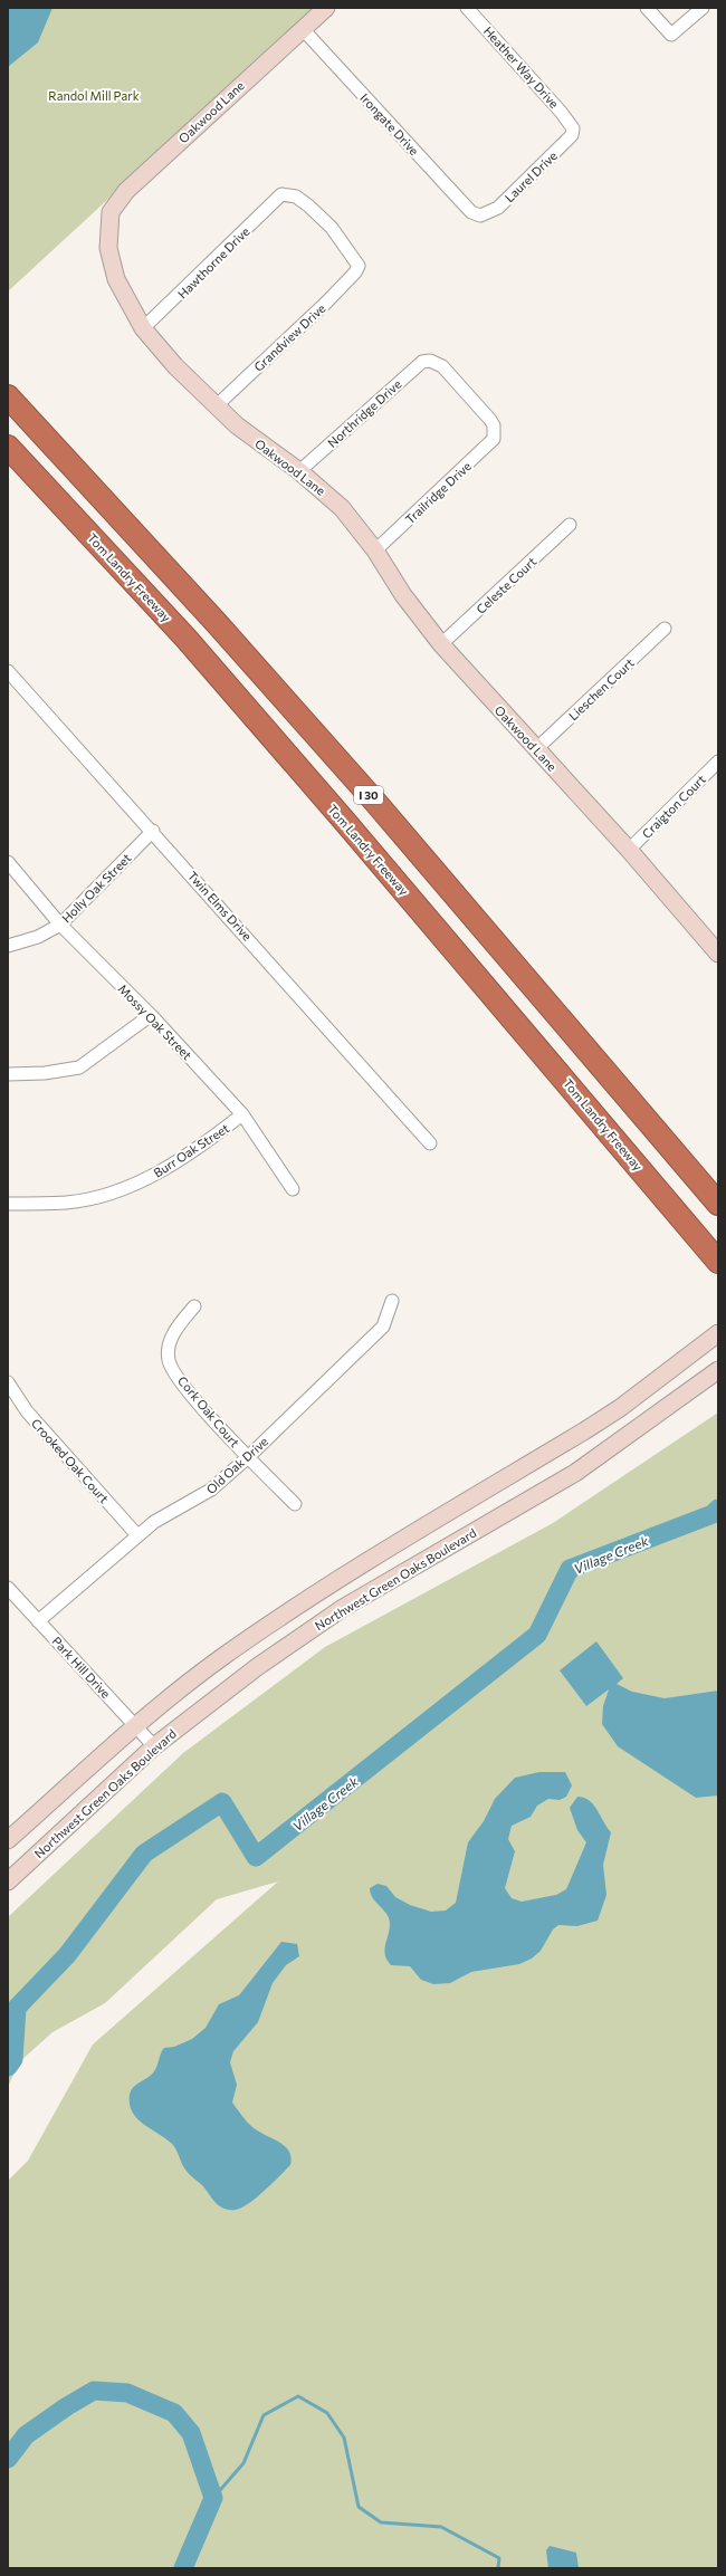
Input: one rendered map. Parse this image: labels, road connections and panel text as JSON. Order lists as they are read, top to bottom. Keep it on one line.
{"streets":{"highway":["Tom Landry Freeway","I 30"],"main road":["Oakwood Lane","Northwest Green Oaks Boulevard"],"street":["Heather Way Drive","Irongate Drive","Laurel Drive","Hawthorne Drive","Grandview Drive","Northridge Drive","Trailridge Drive","Celeste Court","Lieschen Court","Craigton Court","Holly Oak Street","Twin Elms Drive","Mossy Oak Street","Burr Oak Street","Cork Oak Court","Crooked Oak Court","Old Oak Drive","Park Hill Drive"]},"crossings":[["Heather Way Drive","Laurel Drive"],["Oakwood Lane","Irongate Drive"],["Oakwood Lane","Hawthorne Drive"],["Oakwood Lane","Grandview Drive"],["Oakwood Lane","Northridge Drive"],["Oakwood Lane","Trailridge Drive"],["Oakwood Lane","Celeste Court"],["Oakwood Lane","Lieschen Court"],["Oakwood Lane","Craigton Court"],["Irongate Drive","Laurel Drive"],["Hawthorne Drive","Grandview Drive"],["Northridge Drive","Trailridge Drive"],["Holly Oak Street","Twin Elms Drive"],["Holly Oak Street","Mossy Oak Street"],["Mossy Oak Street","Burr Oak Street"],["Cork Oak Court","Old Oak Drive"],["Crooked Oak Court","Old Oak Drive"],["Old Oak Drive","Park Hill Drive"],["Northwest Green Oaks Boulevard","Park Hill Drive"]],"water":["Village Creek"],"parks":["Randol Mill Park"]}
